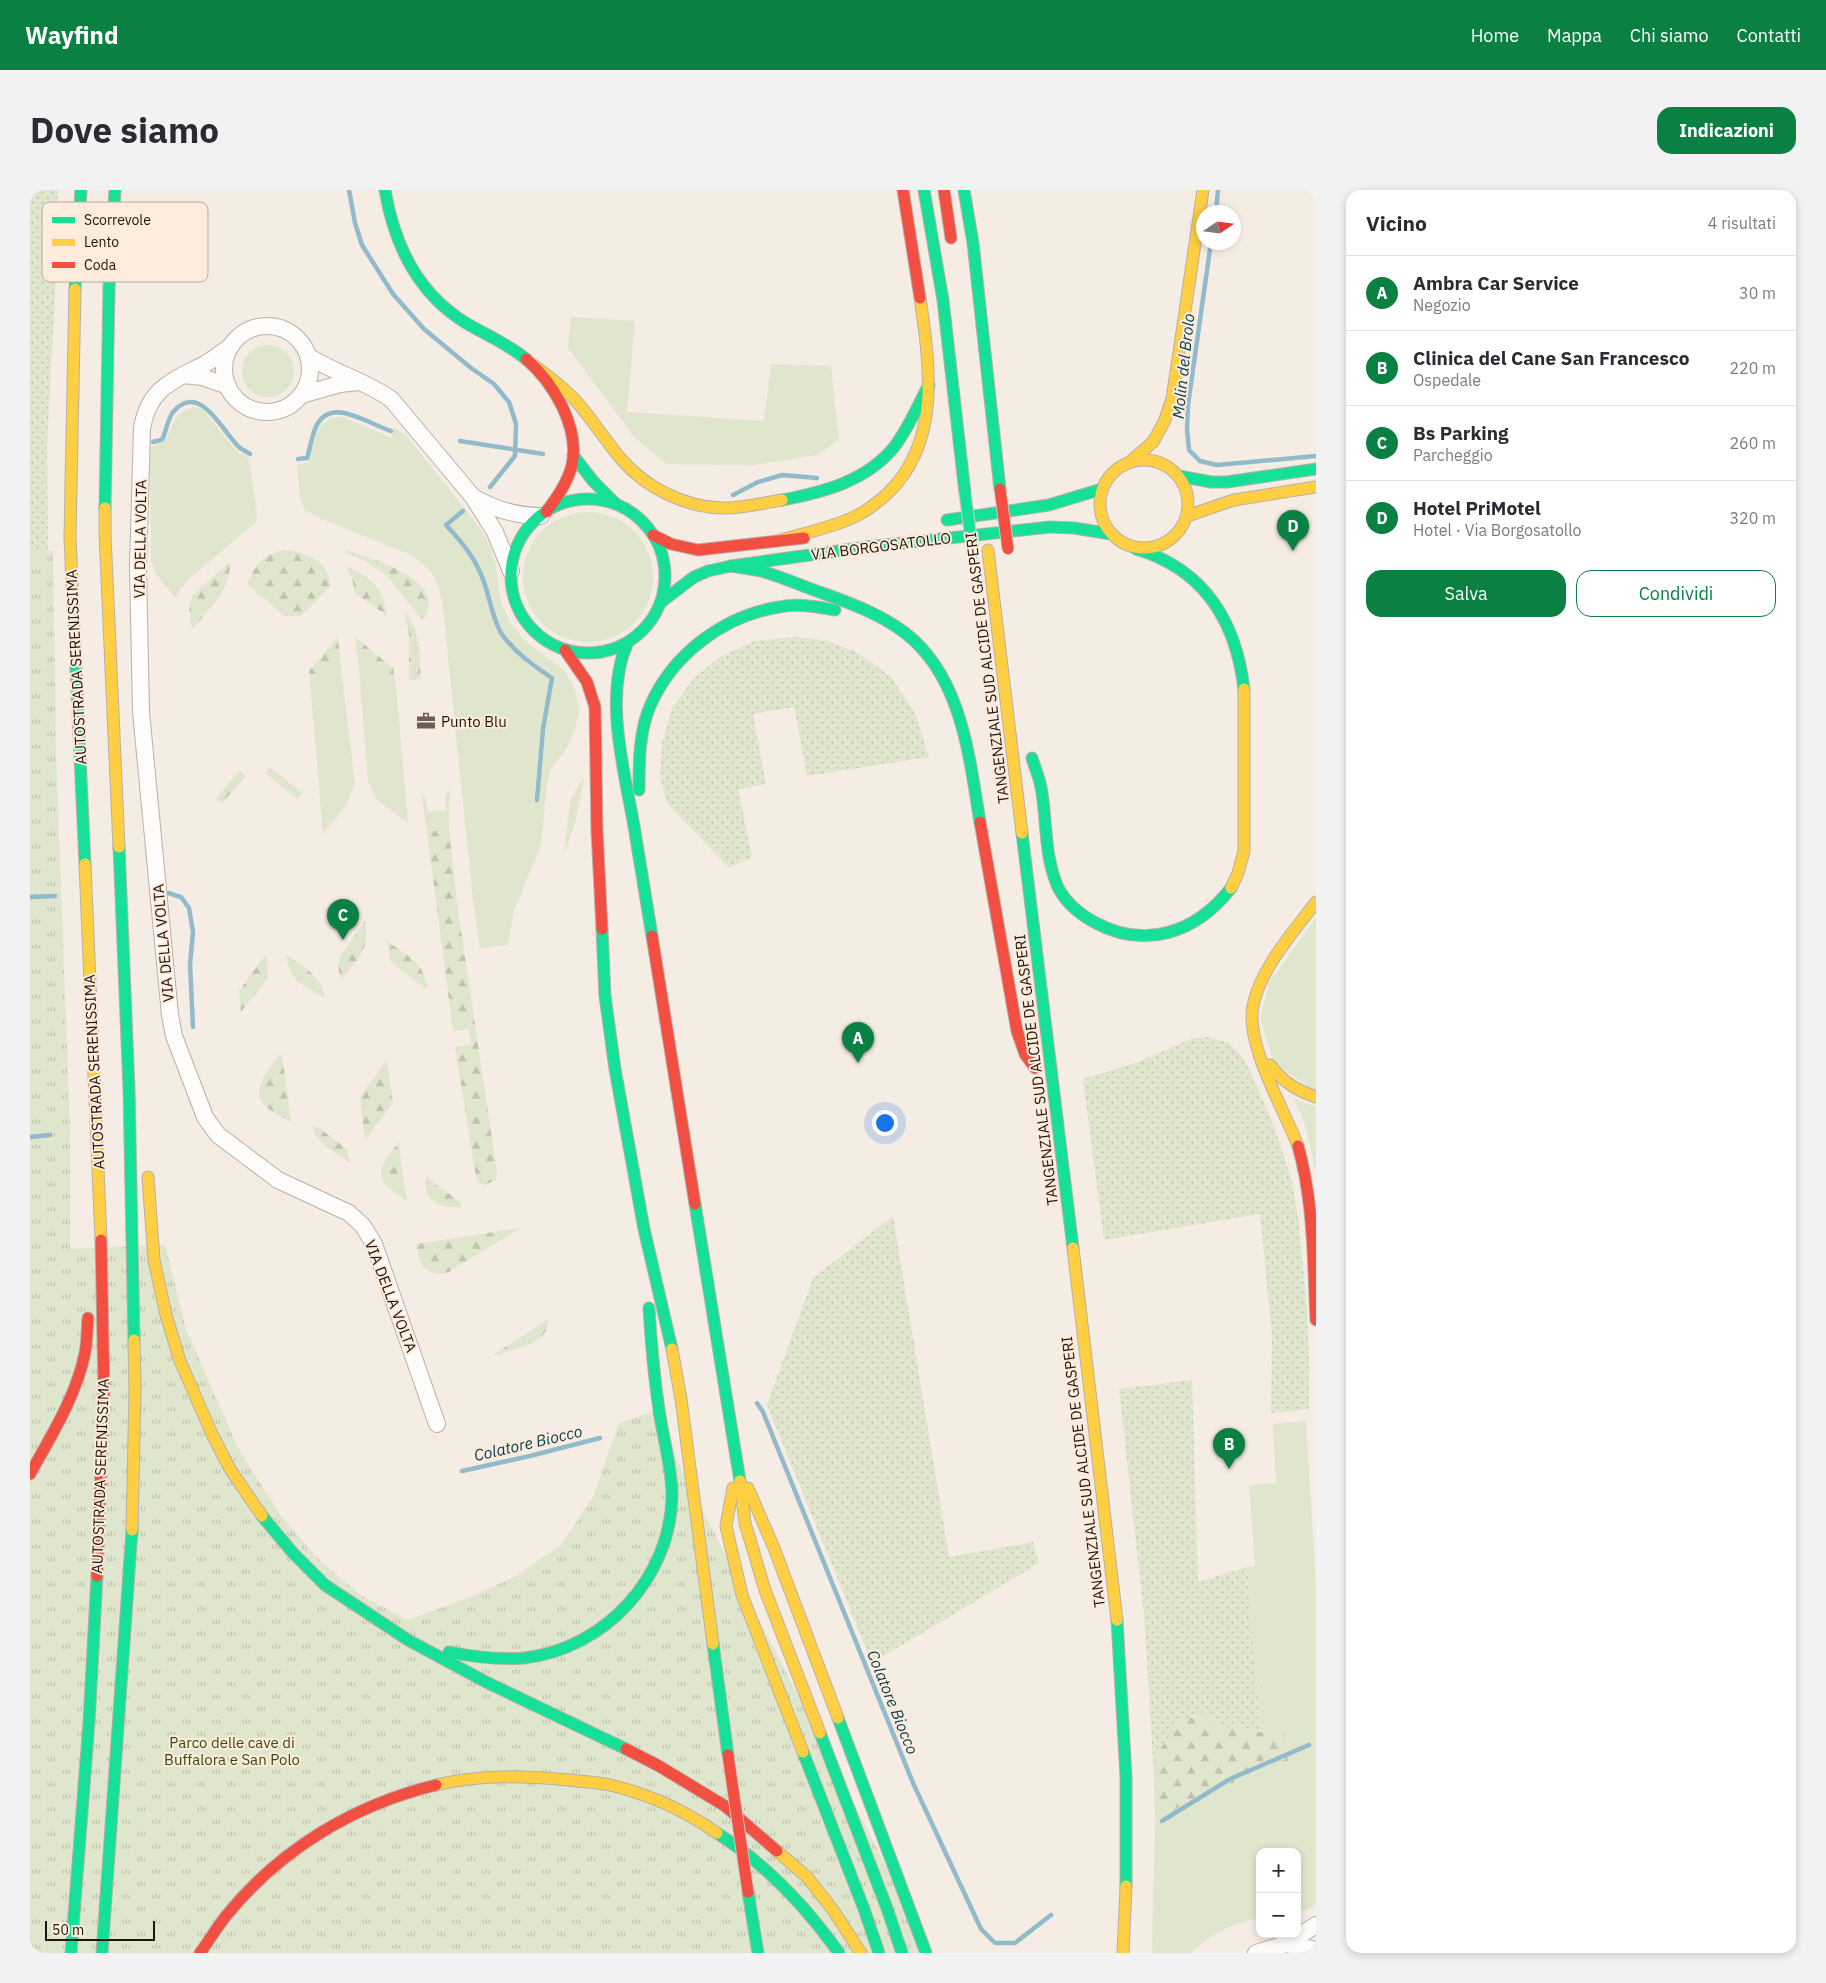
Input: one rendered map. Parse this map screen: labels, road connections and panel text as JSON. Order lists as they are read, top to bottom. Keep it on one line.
{"streets":{"main road":["VIA BORGOSATOLLO","AUTOSTRADA SERENISSIMA","TANGENZIALE SUD ALCIDE DE GASPERI"],"street":["VIA DELLA VOLTA"]},"water":["Molin del Brolo","Colatore Biocco"],"parks":["Parco delle cave di Buffalora e San Polo"],"places":{"office":["Punto Blu"]},"legend":["Scorrevole","Lento","Coda"],"scale_bar":"50 m","north":"right","page":{"header":"Wayfind","nav":["Home","Mappa","Chi siamo","Contatti"],"title":"Dove siamo","buttons":["Indicazioni",["Salva","Condividi"]],"heading":["Vicino","4 risultati"],"list":[{"mark":"A","name":"Ambra Car Service","note":"Negozio","value":"30 m"},{"mark":"B","name":"Clinica del Cane San Francesco","note":"Ospedale","value":"220 m"},{"mark":"C","name":"Bs Parking","note":"Parcheggio","value":"260 m"},{"mark":"D","name":"Hotel PriMotel","note":"Hotel · Via Borgosatollo","value":"320 m"}],"pins":["D","C","A","B"],"map_buttons":["+","−"],"scale":"50 m"}}
